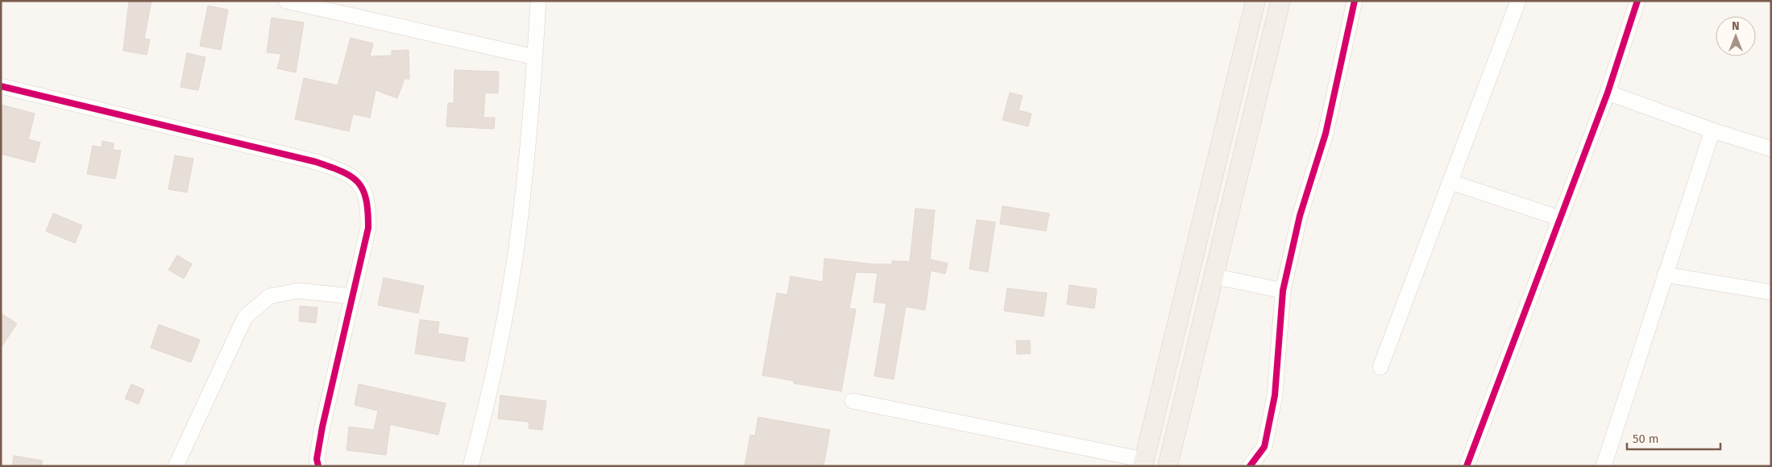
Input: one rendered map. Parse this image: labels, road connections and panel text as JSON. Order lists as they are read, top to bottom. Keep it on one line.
{"scale_bar":"50 m","north":"top"}
